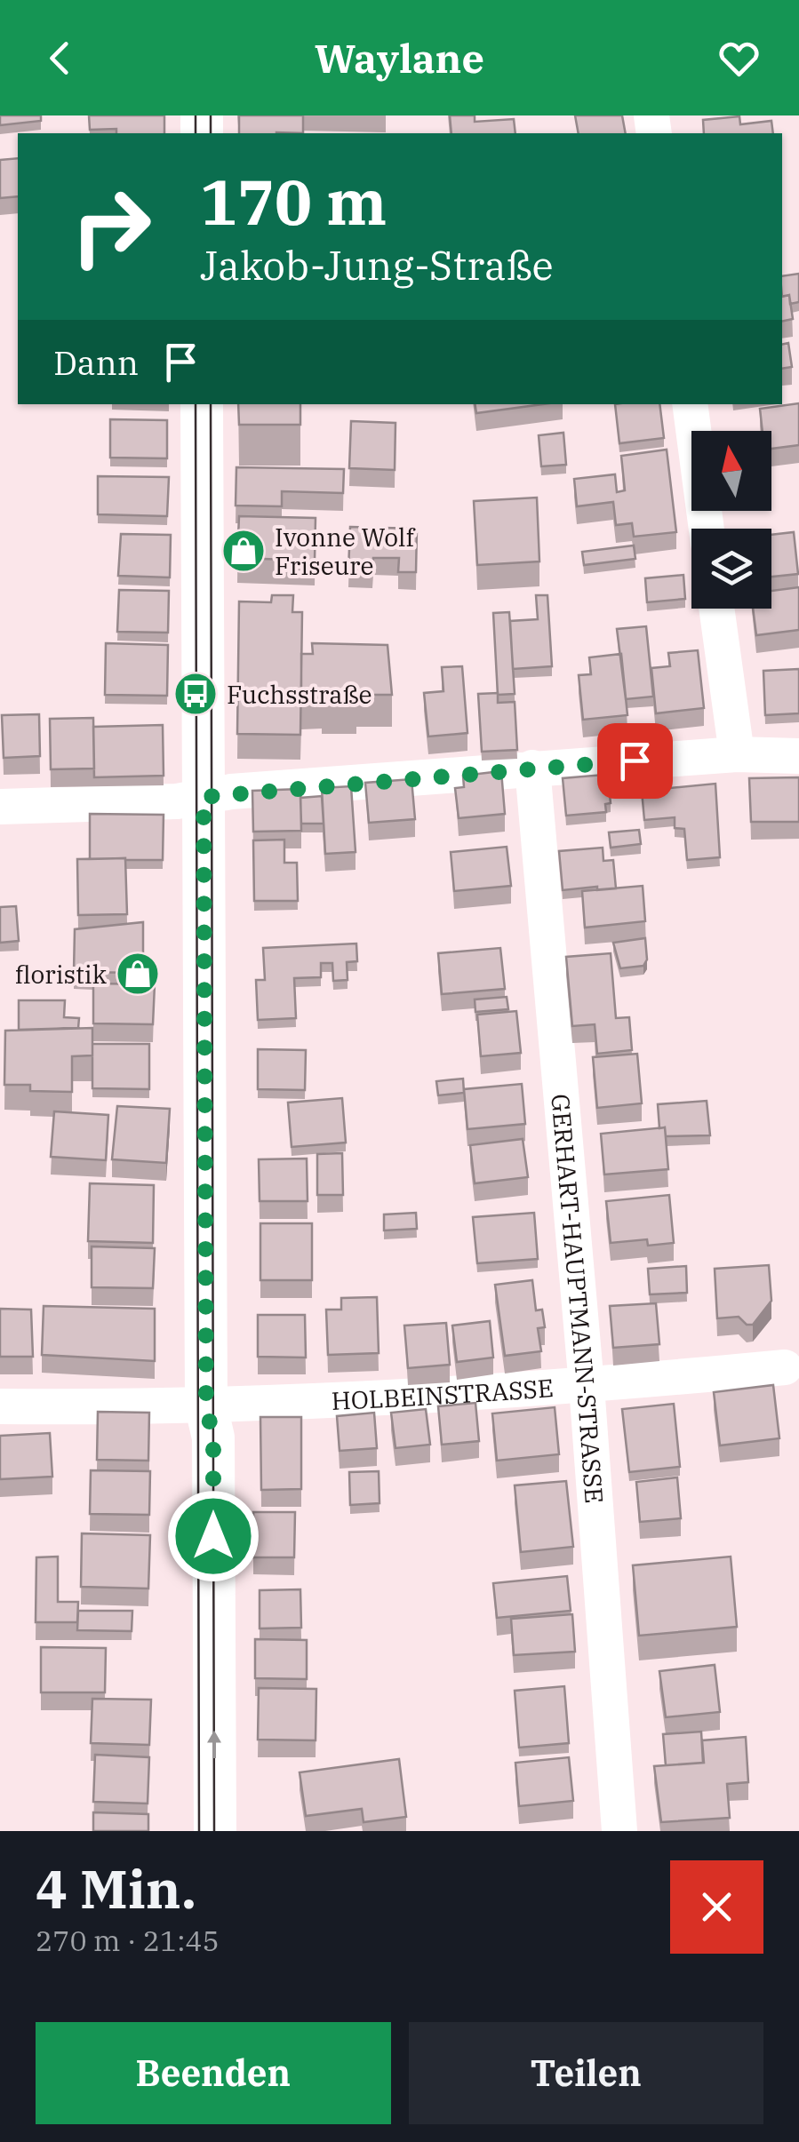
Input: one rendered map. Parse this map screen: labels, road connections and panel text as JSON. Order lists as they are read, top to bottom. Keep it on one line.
{"streets":{"street":["GERHART-HAUPTMANN-STRASSE","HOLBEINSTRASSE"]},"crossings":[["GERHART-HAUPTMANN-STRASSE","HOLBEINSTRASSE"]],"places":{"shop":["Ivonne Wolf Friseure","floristik"],"bus stop":["Fuchsstraße"]},"north":"top","page":{"header":"Waylane","turn":["170 m","Jakob-Jung-Straße"],"then":"Dann","heading":["4 Min.","270 m · 21:45"],"buttons":["Beenden","Teilen"]}}
